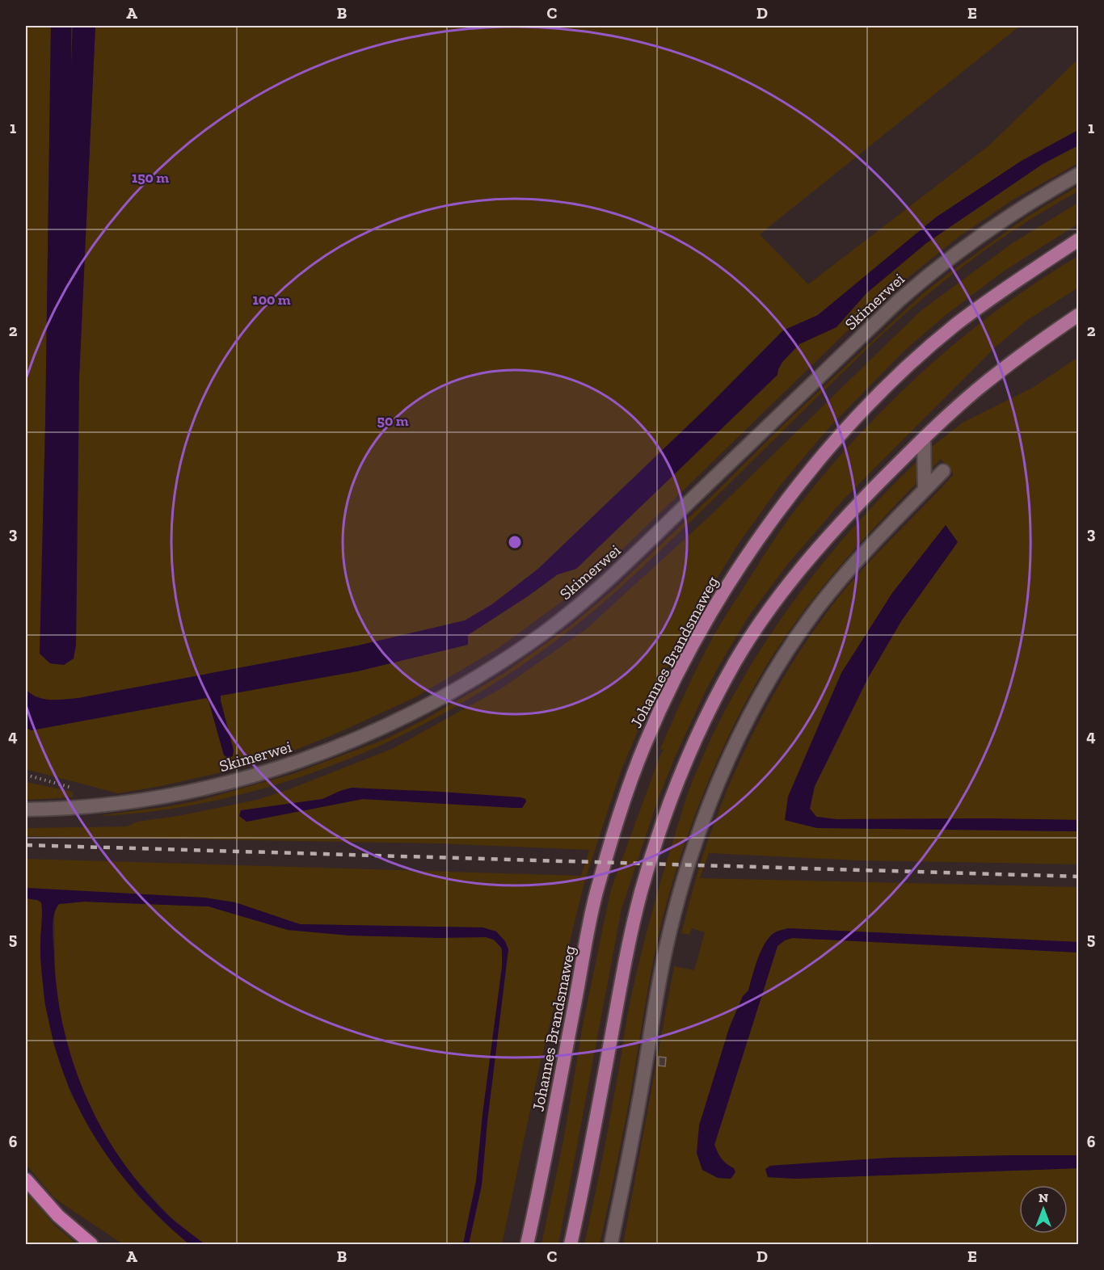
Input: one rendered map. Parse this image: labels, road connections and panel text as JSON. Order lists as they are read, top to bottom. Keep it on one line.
{"streets":{"main road":["Johannes Brandsmaweg"],"street":["Skimerwei"]},"north":"top","grid":{"columns":["A","B","C","D","E"],"rows":["1","2","3","4","5","6"]},"rings":["150 m","100 m","50 m"]}
